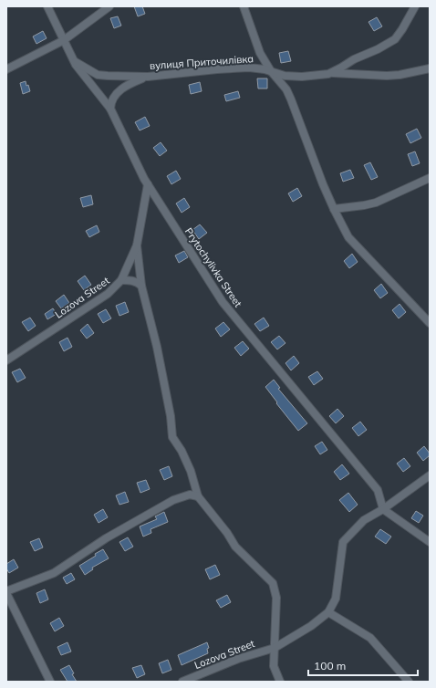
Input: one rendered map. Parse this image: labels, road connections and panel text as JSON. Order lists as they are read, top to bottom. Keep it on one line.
{"streets":{"street":["вулиця Приточилівка","Prytochylivka Street","Lozova Street"]},"crossings":[["вулиця Приточилівка","Prytochylivka Street"],["Prytochylivka Street","Lozova Street"]],"scale_bar":"100 m"}
